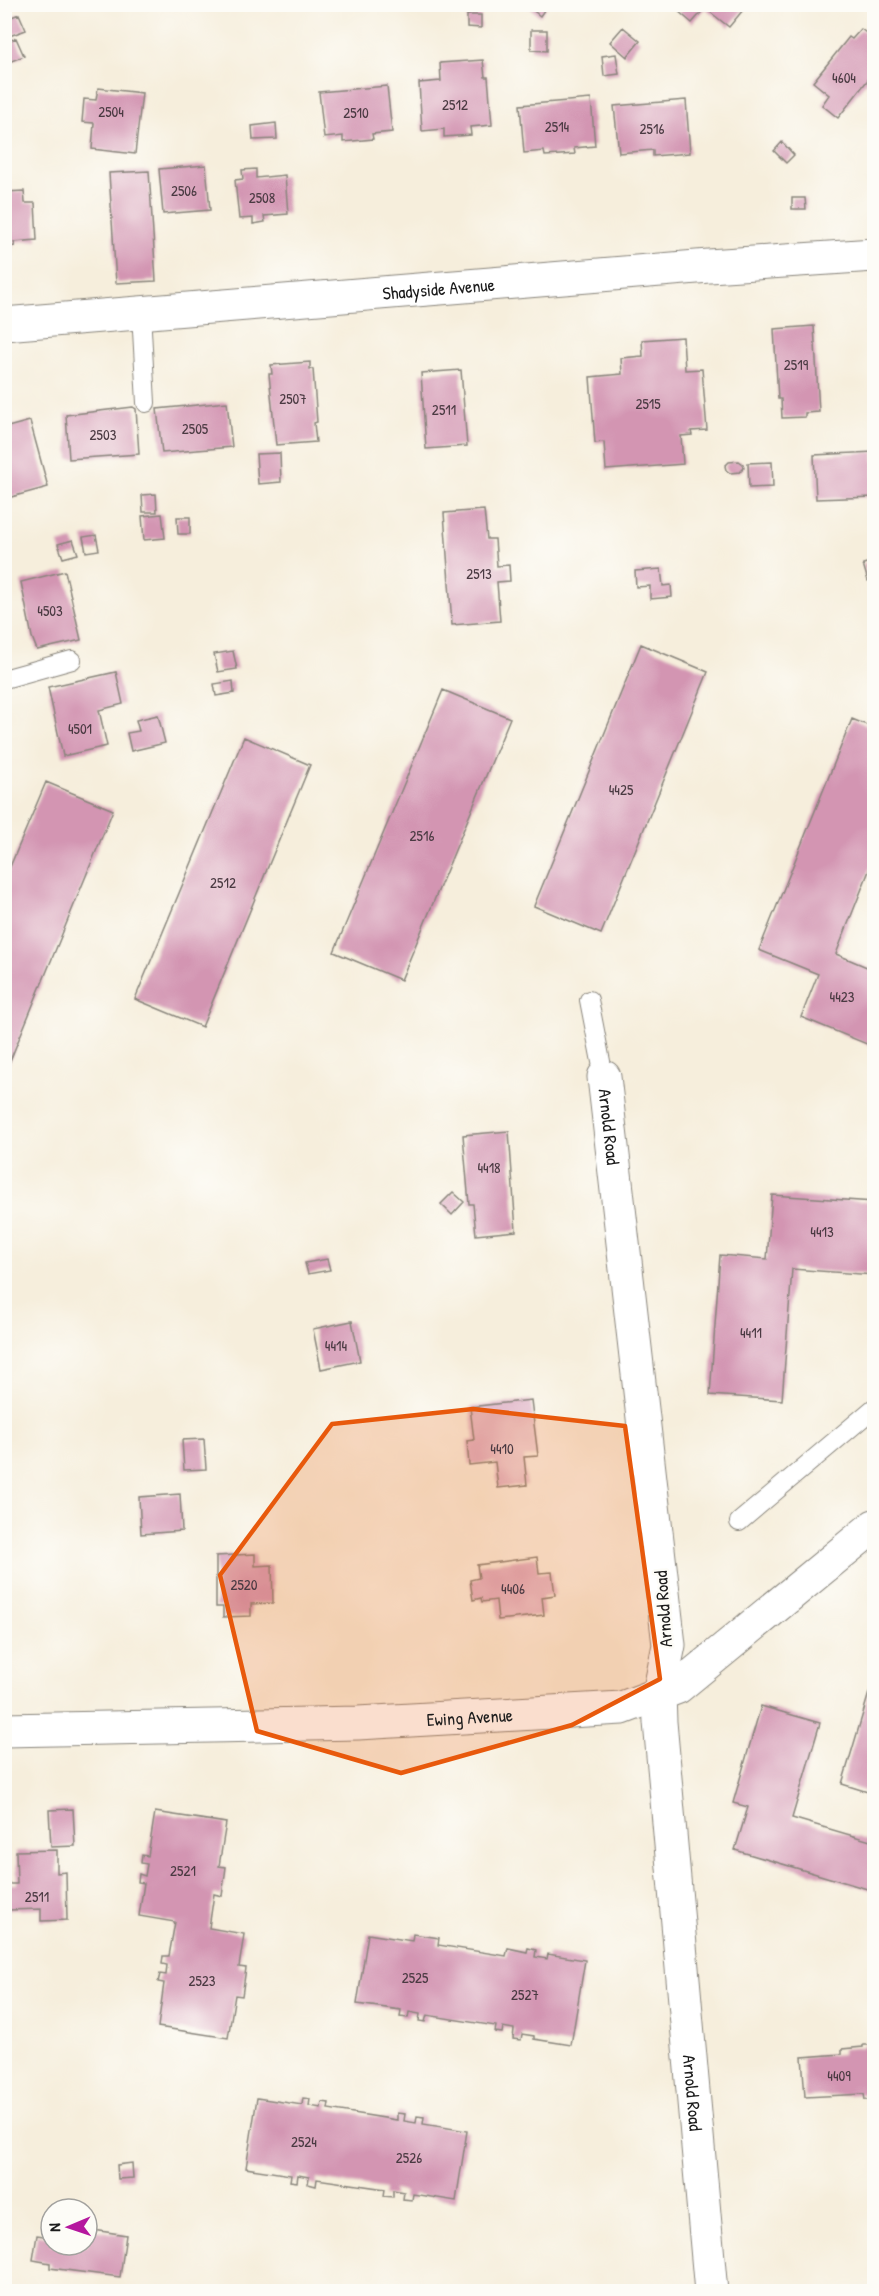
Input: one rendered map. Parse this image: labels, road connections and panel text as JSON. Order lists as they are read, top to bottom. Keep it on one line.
{"streets":{"street":["Shadyside Avenue","Arnold Road","Ewing Avenue"]},"crossings":[["Arnold Road","Ewing Avenue"]],"house_numbers":["4604","2512","2504","2510","2514","2516","2506","2508","2519","2507","2515","2511","2505","2503","2513","4503","4501","4425","2516","2512","4423","4418","4413","4411","4414","4410","2520","4406","2521","2511","2525","2523","2527","4409","2524","2526"],"north":"left"}
